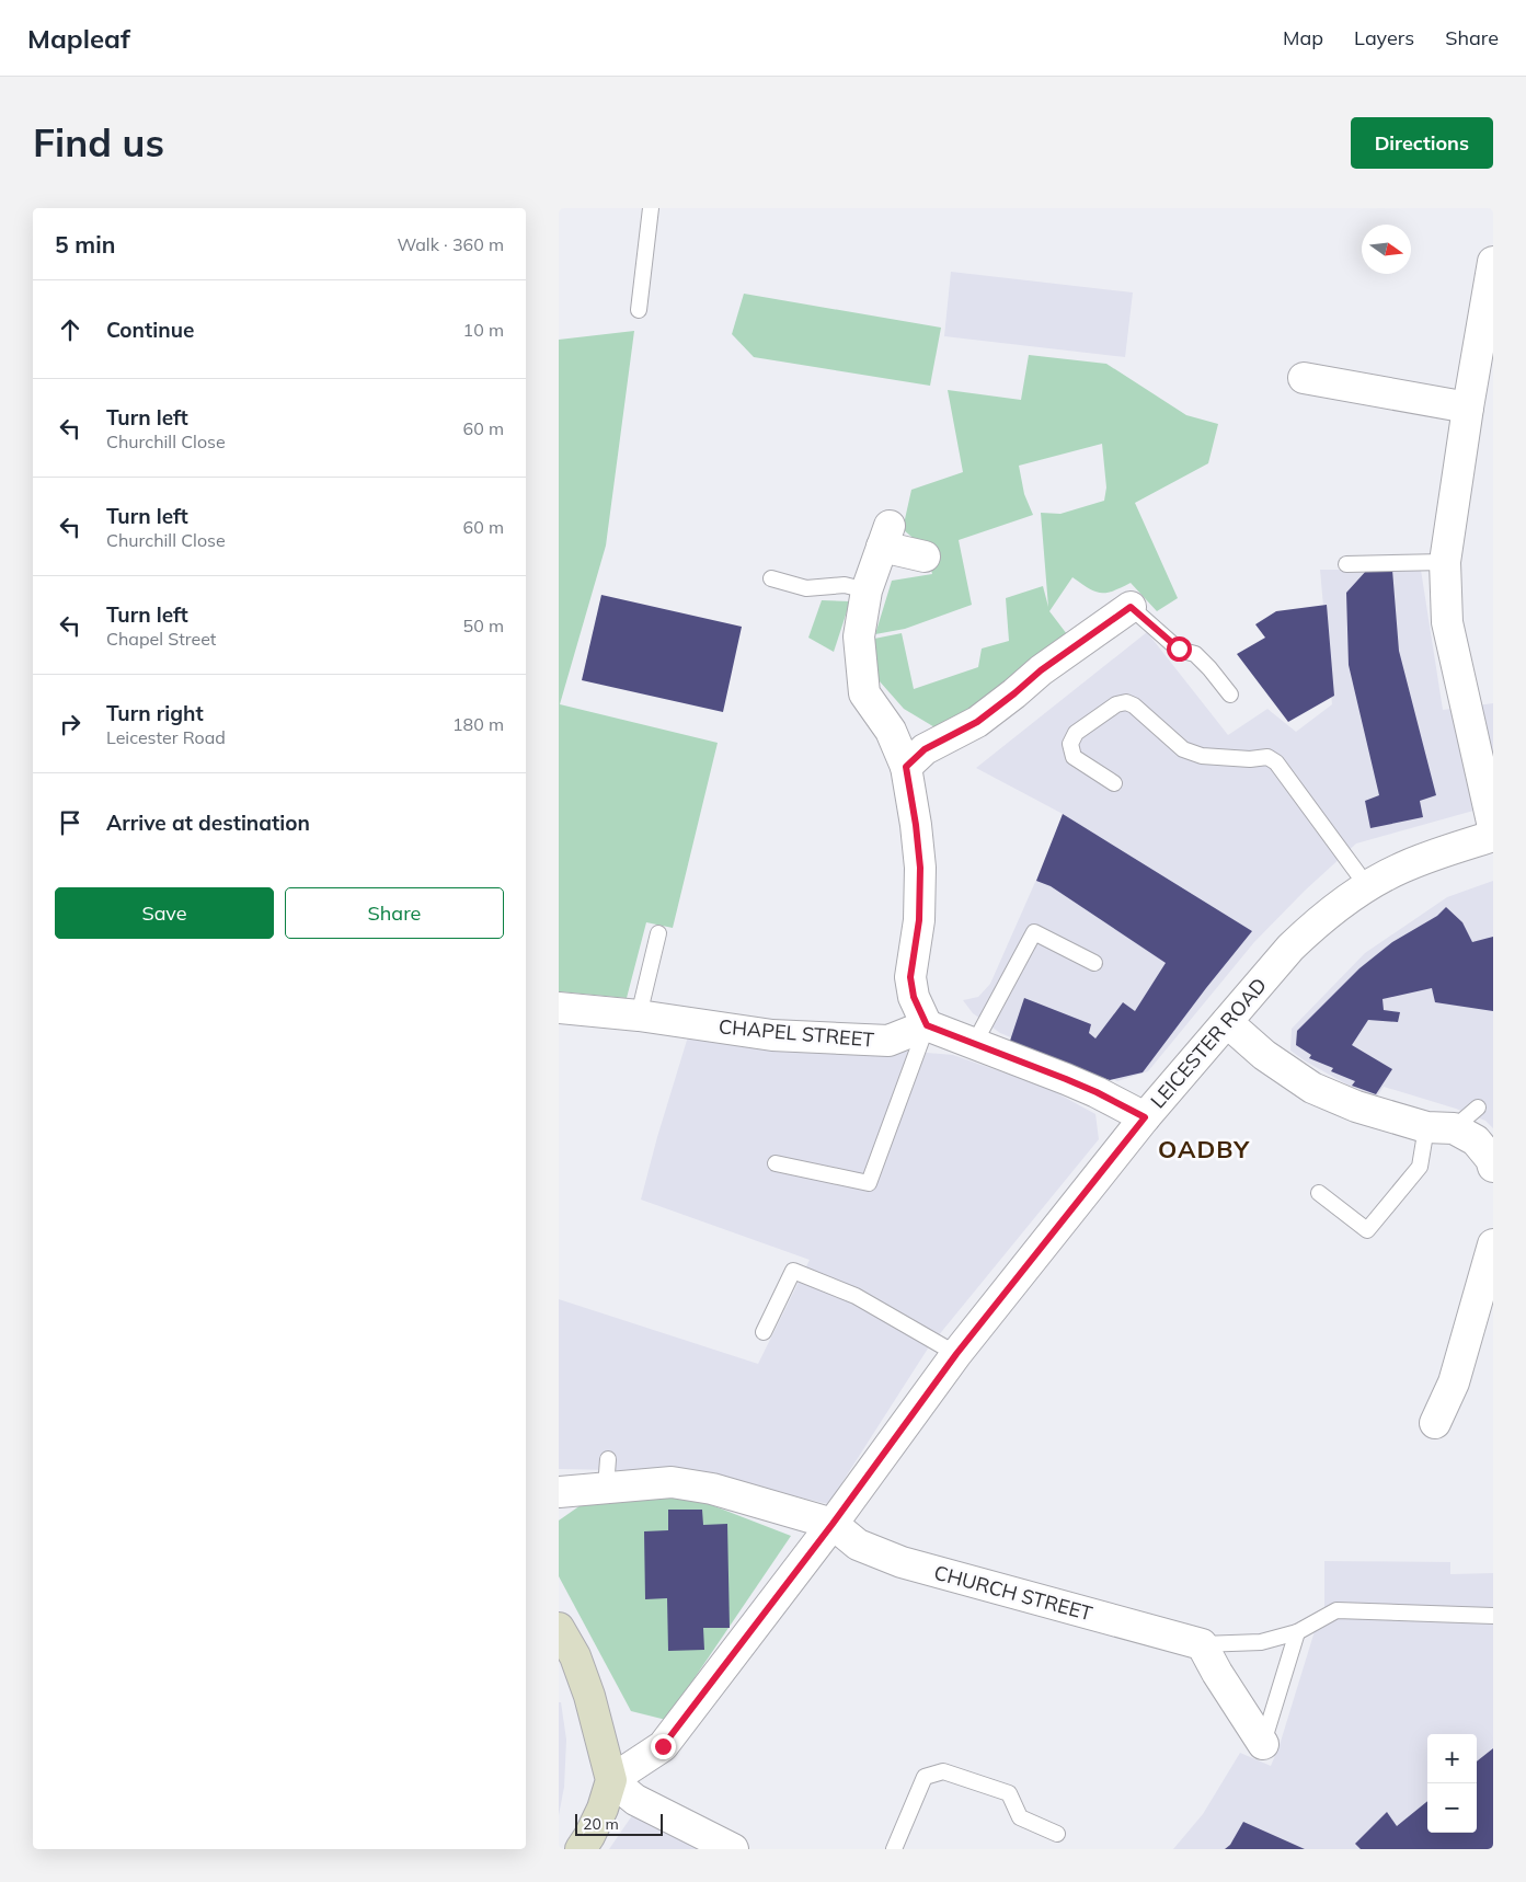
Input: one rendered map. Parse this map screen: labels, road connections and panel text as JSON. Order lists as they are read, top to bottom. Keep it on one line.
{"streets":{"street":["CHAPEL STREET","LEICESTER ROAD","CHURCH STREET"]},"crossings":[["LEICESTER ROAD","CHURCH STREET"]],"districts":["OADBY"],"scale_bar":"20 m","north":"right","page":{"header":"Mapleaf","nav":["Map","Layers","Share"],"buttons":["Directions",["Save","Share"]],"title":"Find us","heading":["5 min","Walk · 360 m"],"list":[["Continue","10 m"],["Turn left","Churchill Close","60 m"],["Turn left","Churchill Close","60 m"],["Turn left","Chapel Street","50 m"],["Turn right","Leicester Road","180 m"],"Arrive at destination"],"map_buttons":["+","−"],"scale":"20 m"}}
